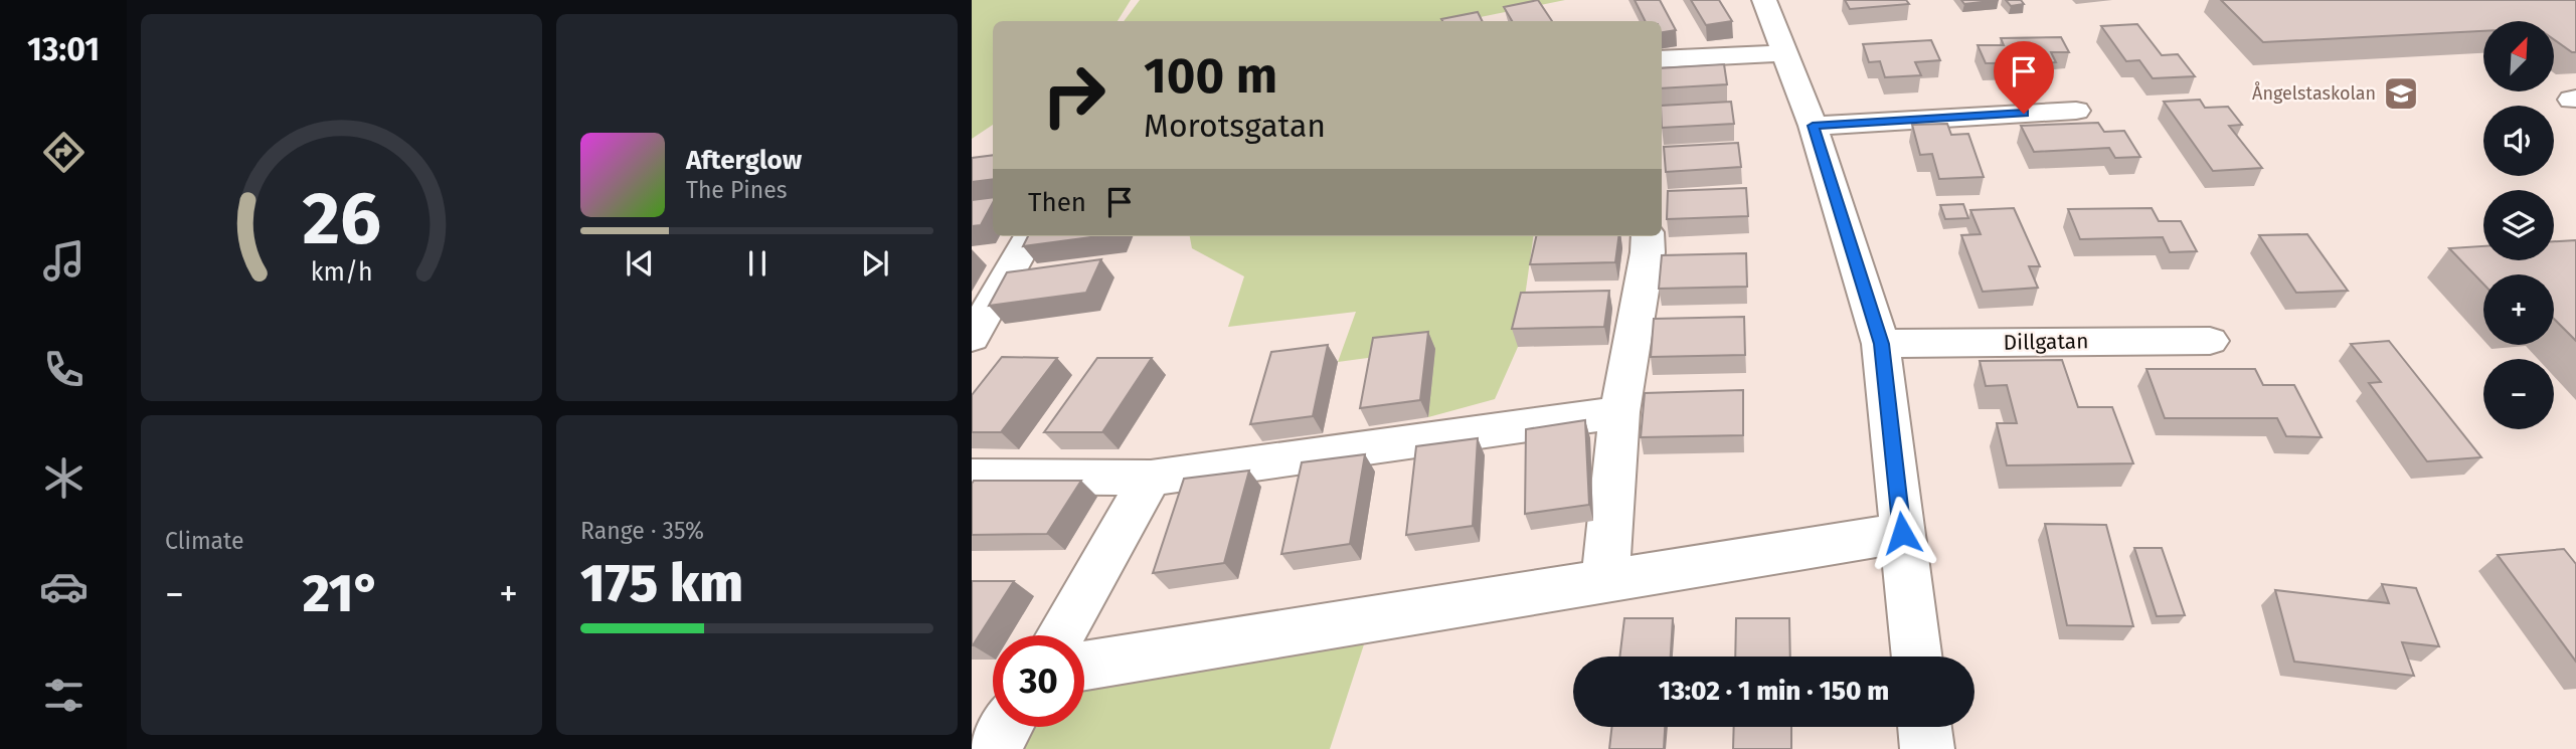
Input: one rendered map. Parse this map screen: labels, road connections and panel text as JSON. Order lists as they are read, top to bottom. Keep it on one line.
{"streets":{"street":["Dillgatan"]},"places":{"school or university":["Ångelstaskolan"]},"north":"top right","page":{"tabs":"13:01","map_buttons":["+","−"],"turn":["100 m","Morotsgatan"],"song":["Afterglow","The Pines"],"then":"Then","tile":["Climate",["Range · 35%","175 km"]],"heat":["−","21°","+"],"limit":"30","trip":"13:02 · 1 min · 150 m","gauge":["26","km/h"]}}
